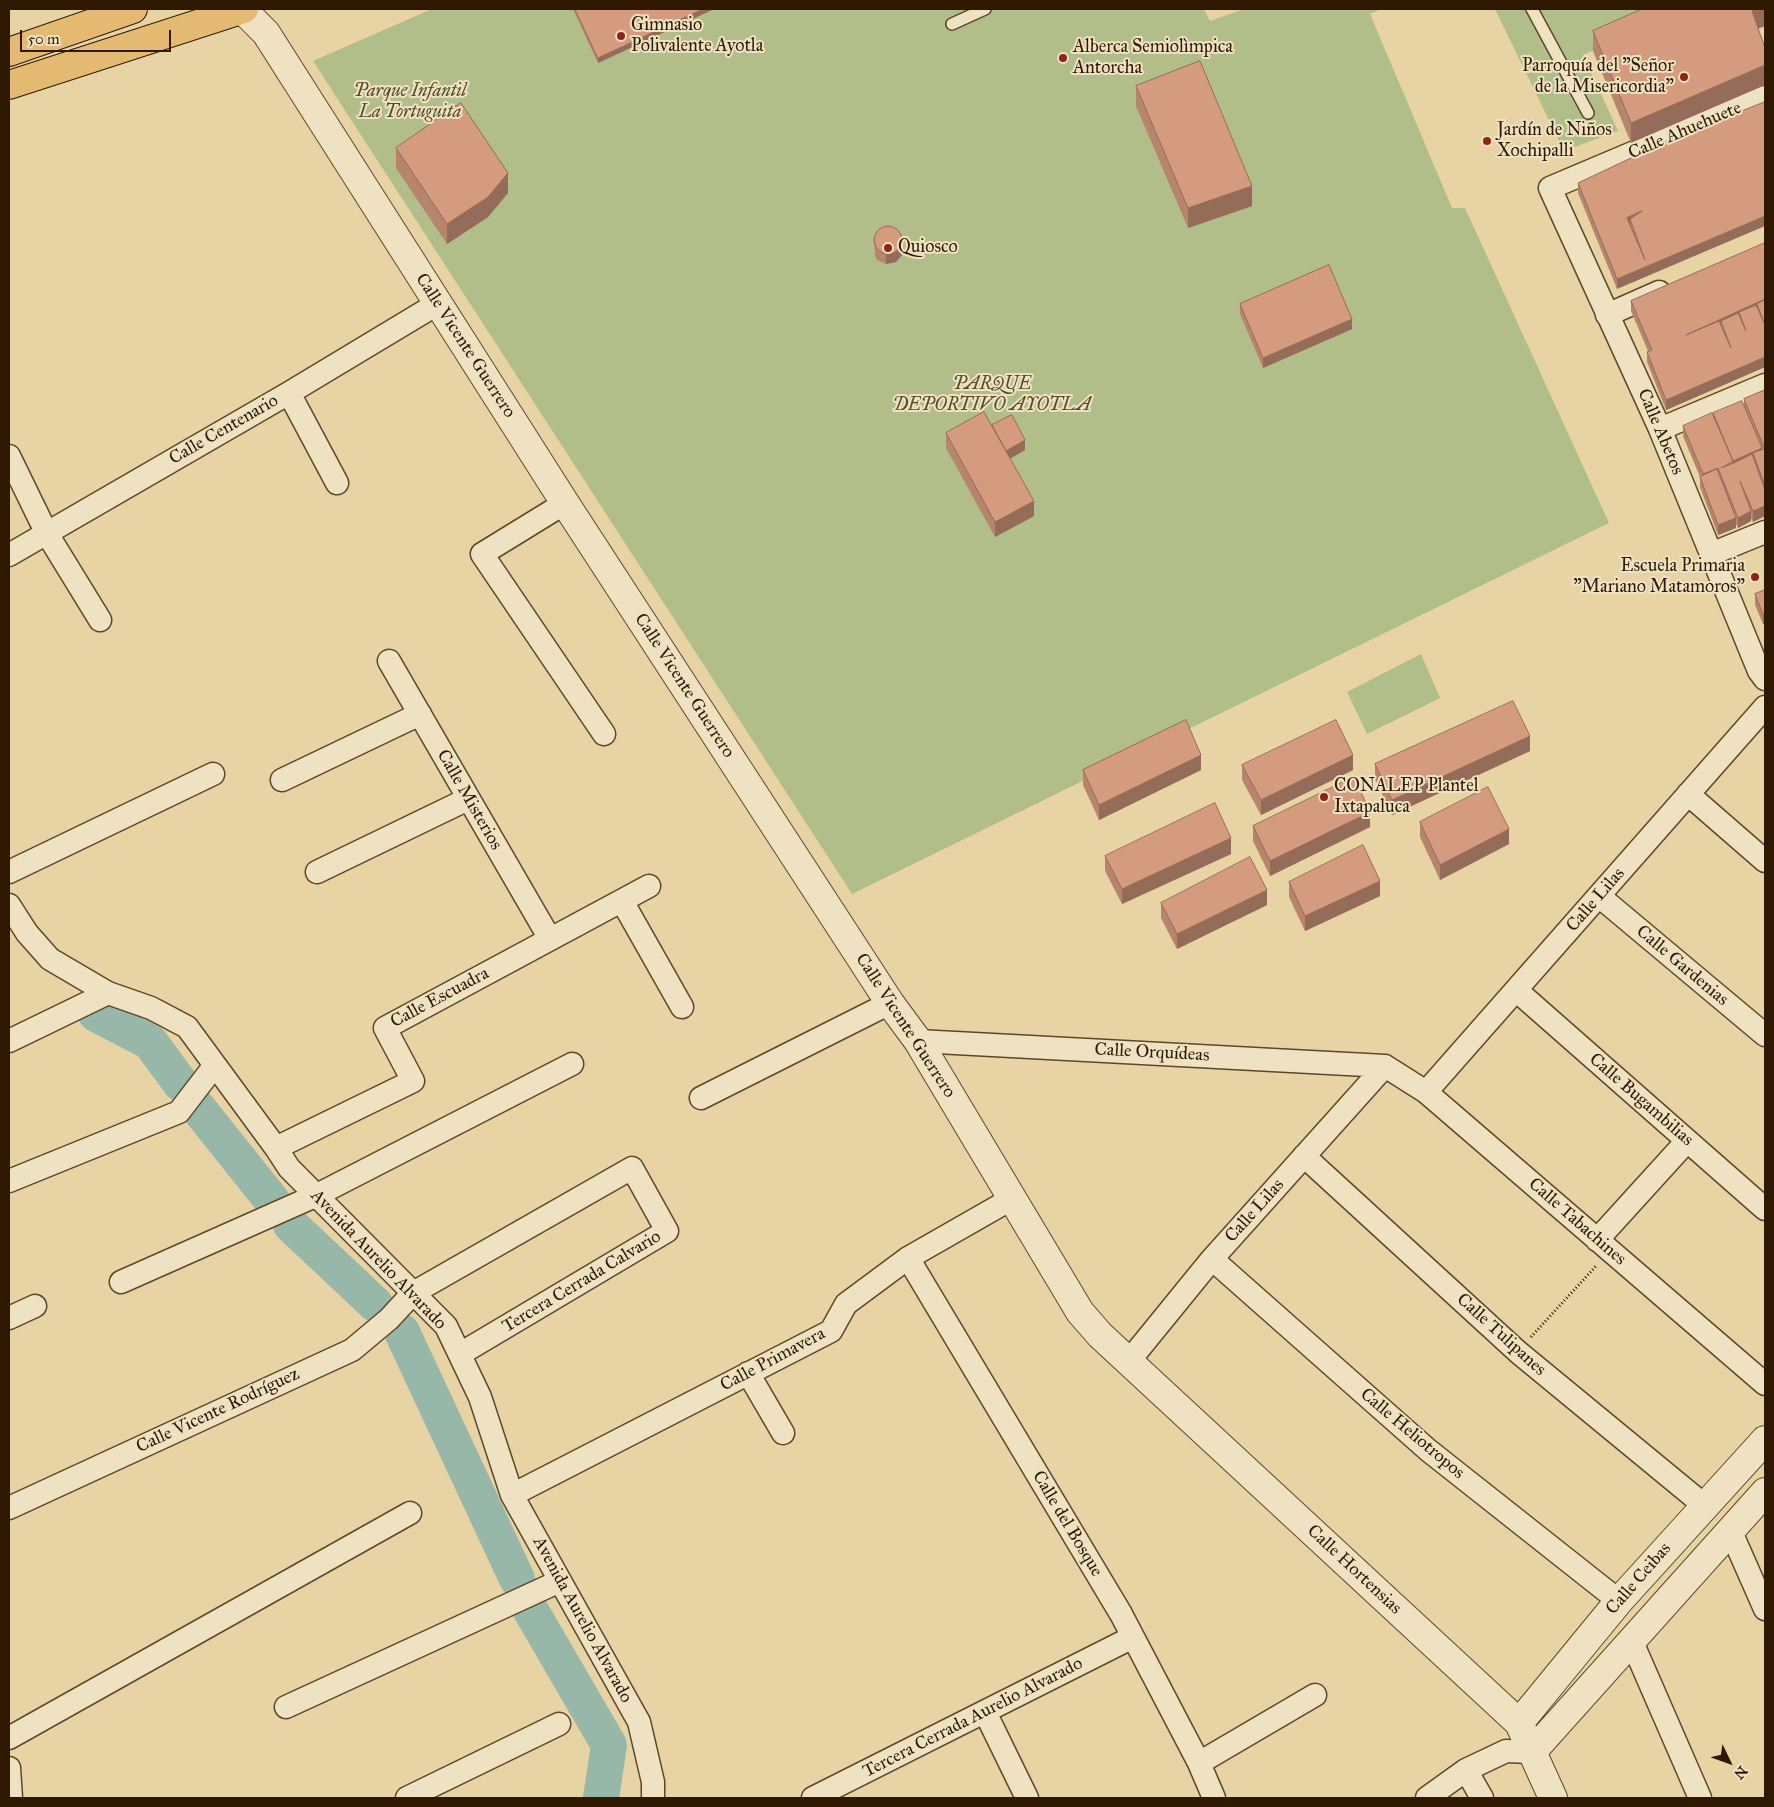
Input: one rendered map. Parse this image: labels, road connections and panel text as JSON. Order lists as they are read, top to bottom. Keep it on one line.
{"streets":{"street":["Calle Ahuehuete","Calle Vicente Guerrero","Calle Centenario","Calle Abetos","Calle Misterios","Calle Lilas","Calle Gardenias","Calle Escuadra","Calle Orquídeas","Calle Bugambilias","Calle Tabachines","Avenida Aurelio Alvarado","Tercera Cerrada Calvario","Calle Tulipanes","Calle Primavera","Calle Vicente Rodríguez","Calle Heliotropos","Calle del Bosque","Calle Hortensias","Calle Ceibas","Tercera Cerrada Aurelio Alvarado"]},"crossings":[["Calle Ahuehuete","Calle Abetos"],["Calle Vicente Guerrero","Calle Centenario"],["Calle Vicente Guerrero","Calle Lilas"],["Calle Vicente Guerrero","Calle Orquídeas"],["Calle Vicente Guerrero","Calle Primavera"],["Calle Vicente Guerrero","Calle Hortensias"],["Calle Misterios","Calle Escuadra"],["Calle Lilas","Calle Gardenias"],["Calle Lilas","Calle Orquídeas"],["Calle Lilas","Calle Bugambilias"],["Calle Lilas","Calle Tabachines"],["Calle Lilas","Calle Tulipanes"],["Calle Lilas","Calle Heliotropos"],["Calle Lilas","Calle Hortensias"],["Calle Escuadra","Avenida Aurelio Alvarado"],["Calle Orquídeas","Calle Tabachines"],["Avenida Aurelio Alvarado","Tercera Cerrada Calvario"],["Avenida Aurelio Alvarado","Calle Primavera"],["Avenida Aurelio Alvarado","Calle Vicente Rodríguez"],["Tercera Cerrada Calvario","Calle Vicente Rodríguez"],["Calle Tulipanes","Calle Ceibas"],["Calle Primavera","Calle del Bosque"],["Calle Heliotropos","Calle Ceibas"],["Calle del Bosque","Tercera Cerrada Aurelio Alvarado"],["Calle Hortensias","Calle Ceibas"]],"parks":["Parque Infantil La Tortuguita","PARQUE DEPORTIVO AYOTLA"],"places":["Gimnasio Polivalente Ayotla","Alberca Semiolìmpica Antorcha","Parroquía del \"Señor de la Misericordia\"","Jardín de Niños Xochipalli","Quiosco","Escuela Primaria \"Mariano Matamoros\"","CONALEP Plantel Ixtapaluca"],"scale_bar":"50 m","north":"bottom right"}
